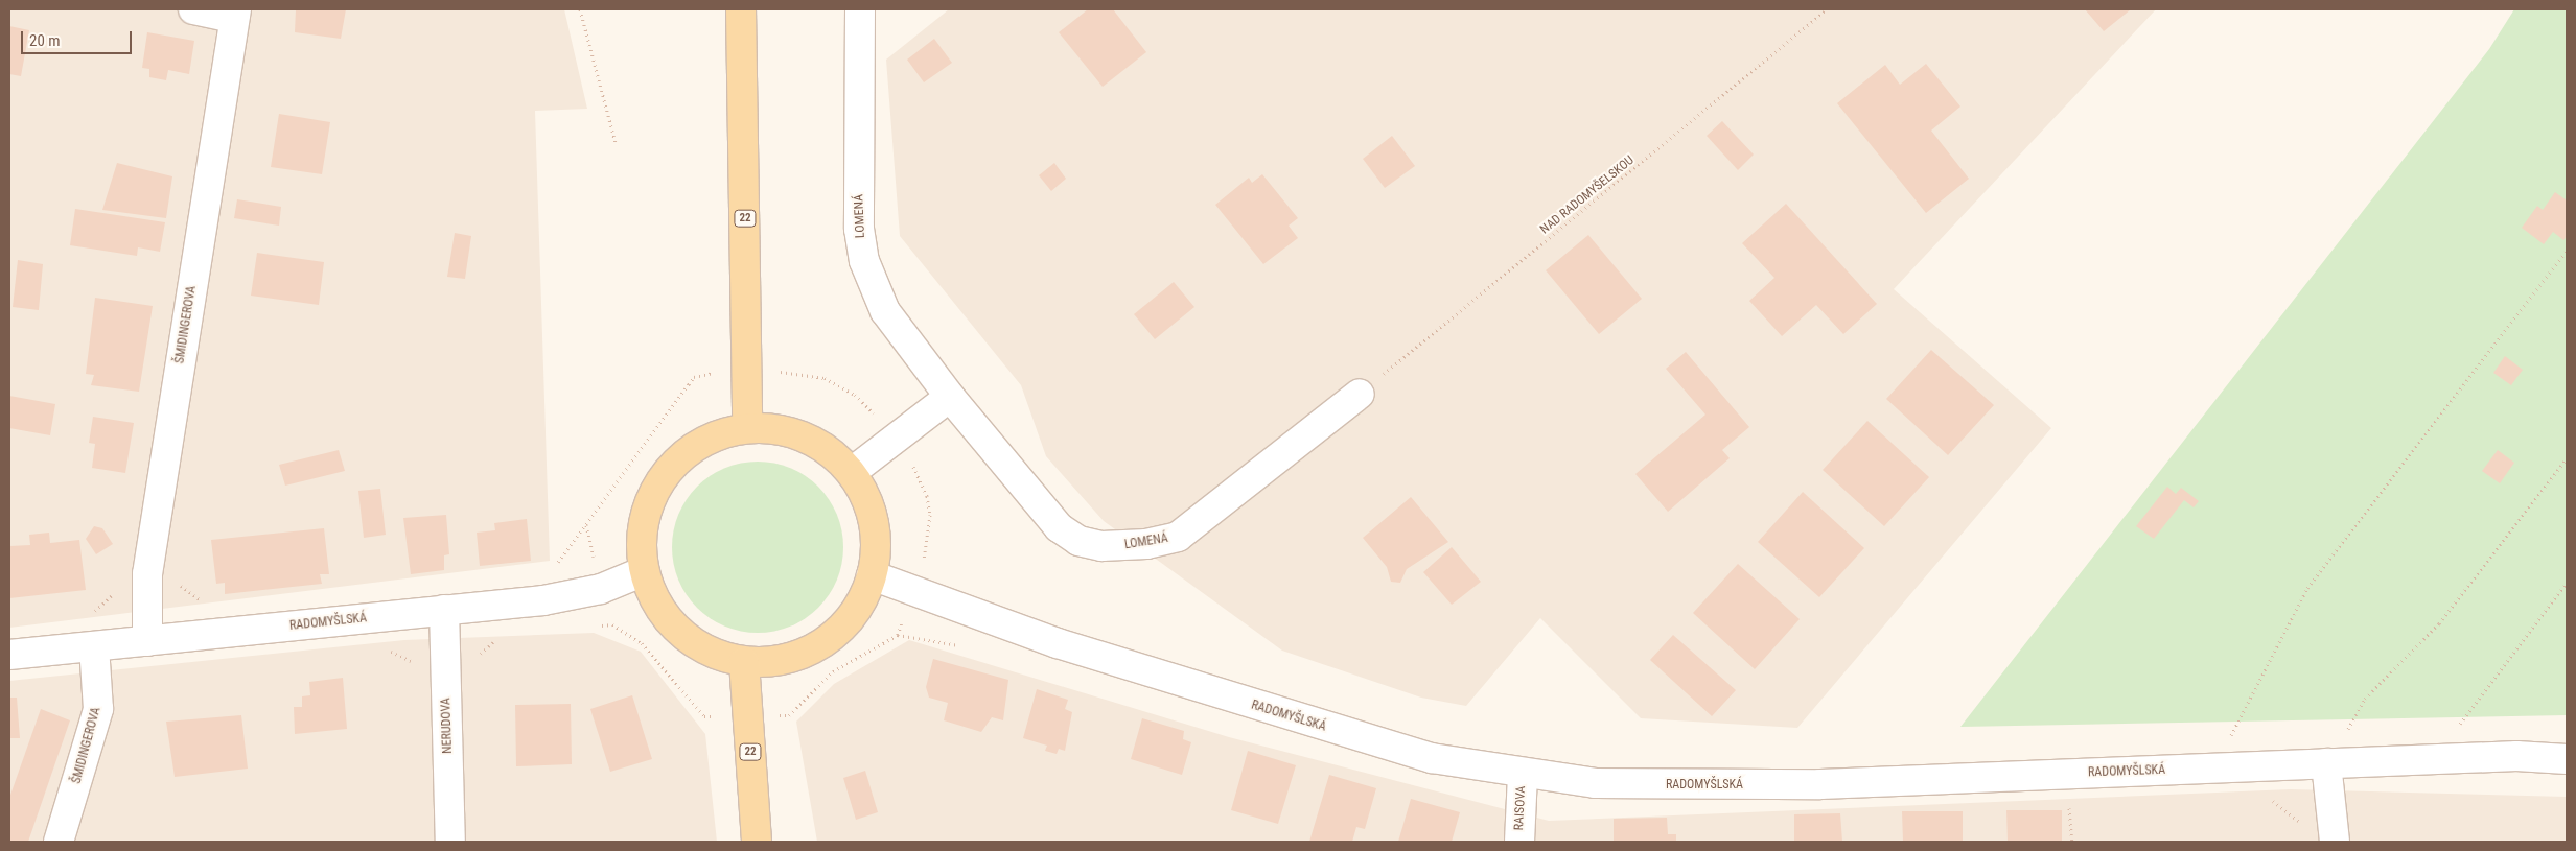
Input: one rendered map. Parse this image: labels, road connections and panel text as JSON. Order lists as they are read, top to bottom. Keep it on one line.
{"streets":{"main road":["22"],"street":["LOMENÁ","ŠMIDINGEROVA","RADOMYŠLSKÁ","NERUDOVA","RAISOVA"],"path":["NAD RADOMYŠELSKOU"]},"crossings":[["NAD RADOMYŠELSKOU","LOMENÁ"],["ŠMIDINGEROVA","RADOMYŠLSKÁ"],["RADOMYŠLSKÁ","NERUDOVA"],["RADOMYŠLSKÁ","RAISOVA"]],"scale_bar":"20 m"}
